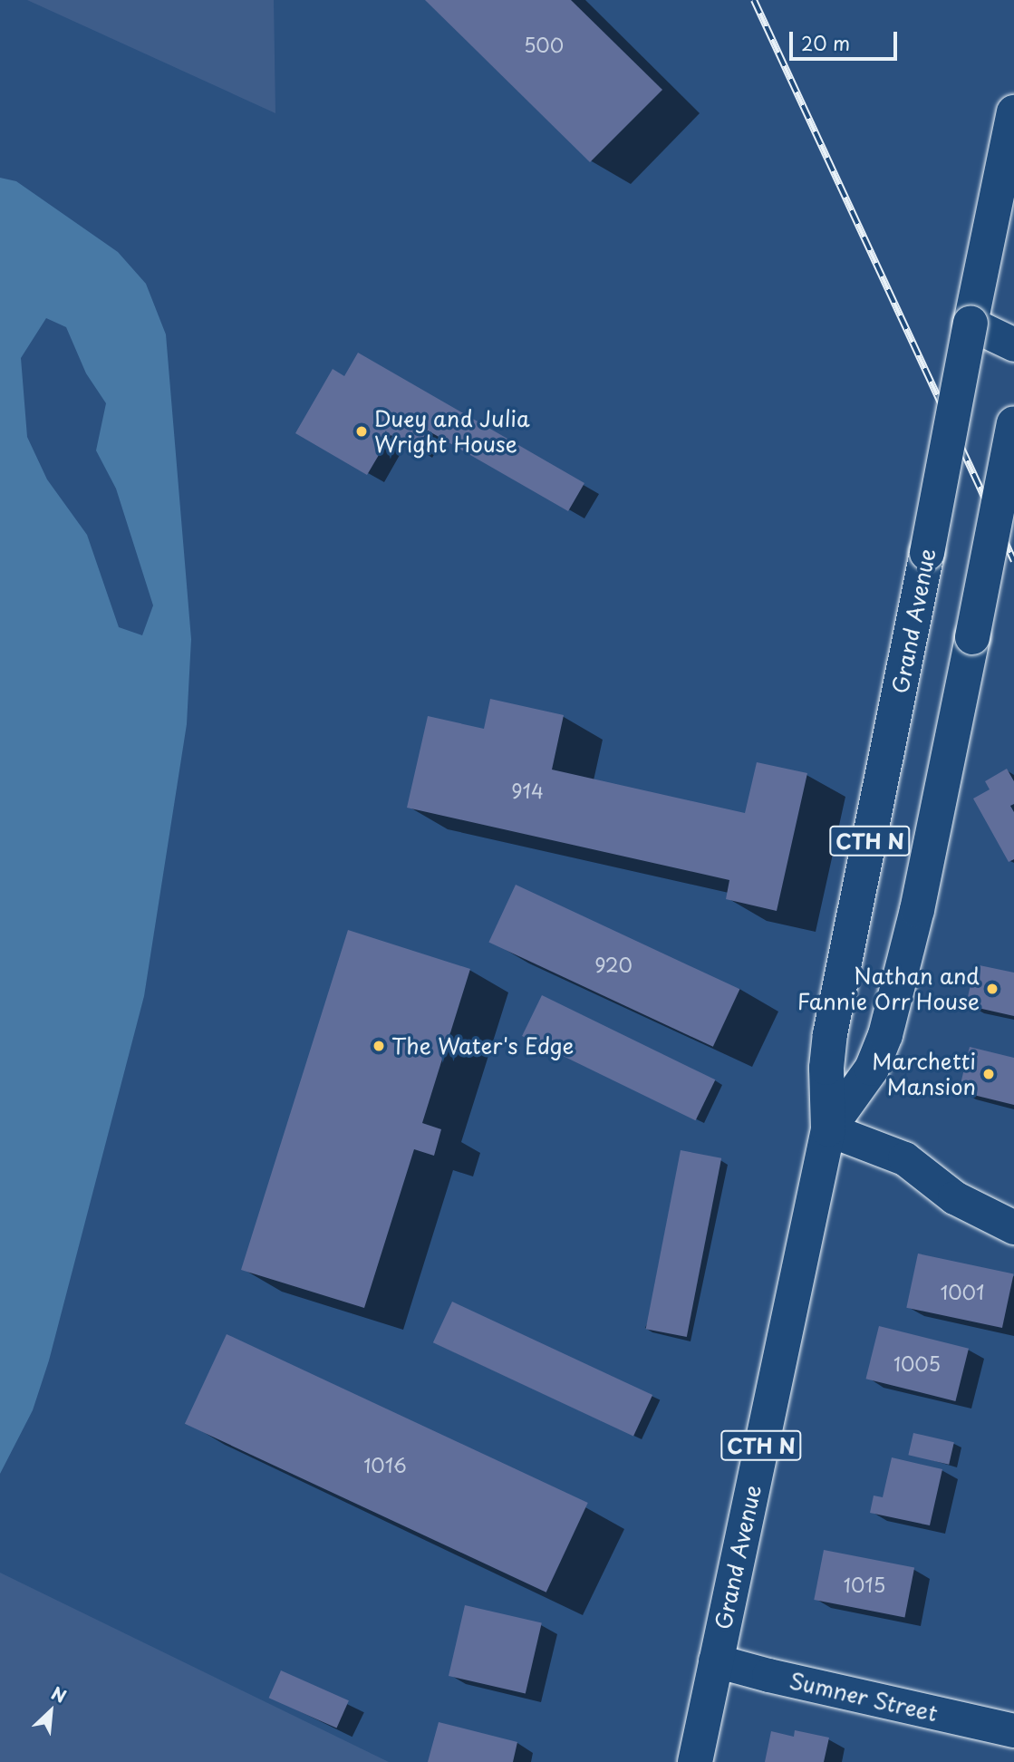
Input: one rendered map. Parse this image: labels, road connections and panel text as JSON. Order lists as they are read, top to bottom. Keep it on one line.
{"streets":{"main road":["Grand Avenue","CTH N"],"street":["Sumner Street"]},"crossings":[["Grand Avenue","Sumner Street"]],"places":["Duey and Julia Wright House","Nathan and Fannie Orr House","The Water's Edge","Marchetti Mansion"],"house_numbers":["500","914","920","1001","1005","1016","1015"],"scale_bar":"20 m","north":"top right"}
